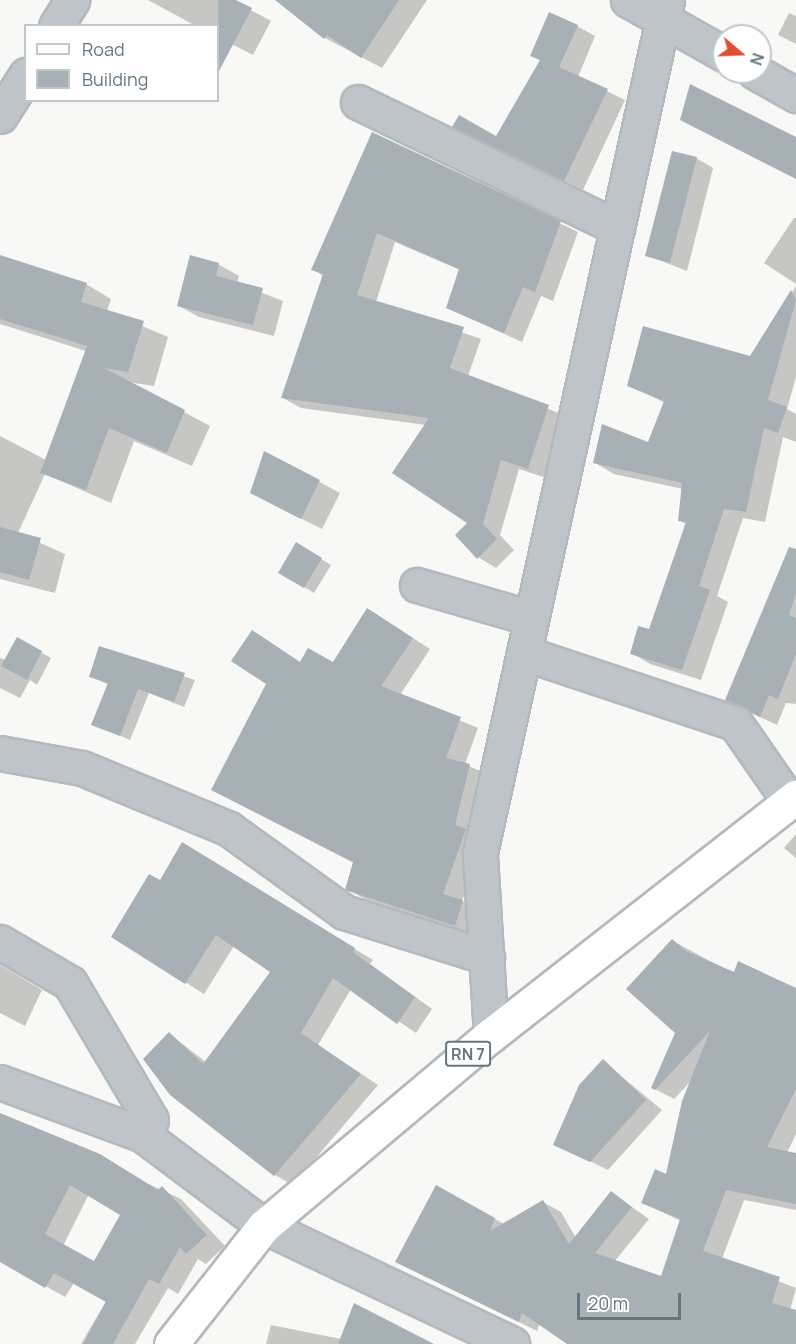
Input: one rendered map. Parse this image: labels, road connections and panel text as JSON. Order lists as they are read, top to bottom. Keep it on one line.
{"streets":{"main road":["RN 7"]},"legend":["Road","Building"],"scale_bar":"20 m","north":"right"}
